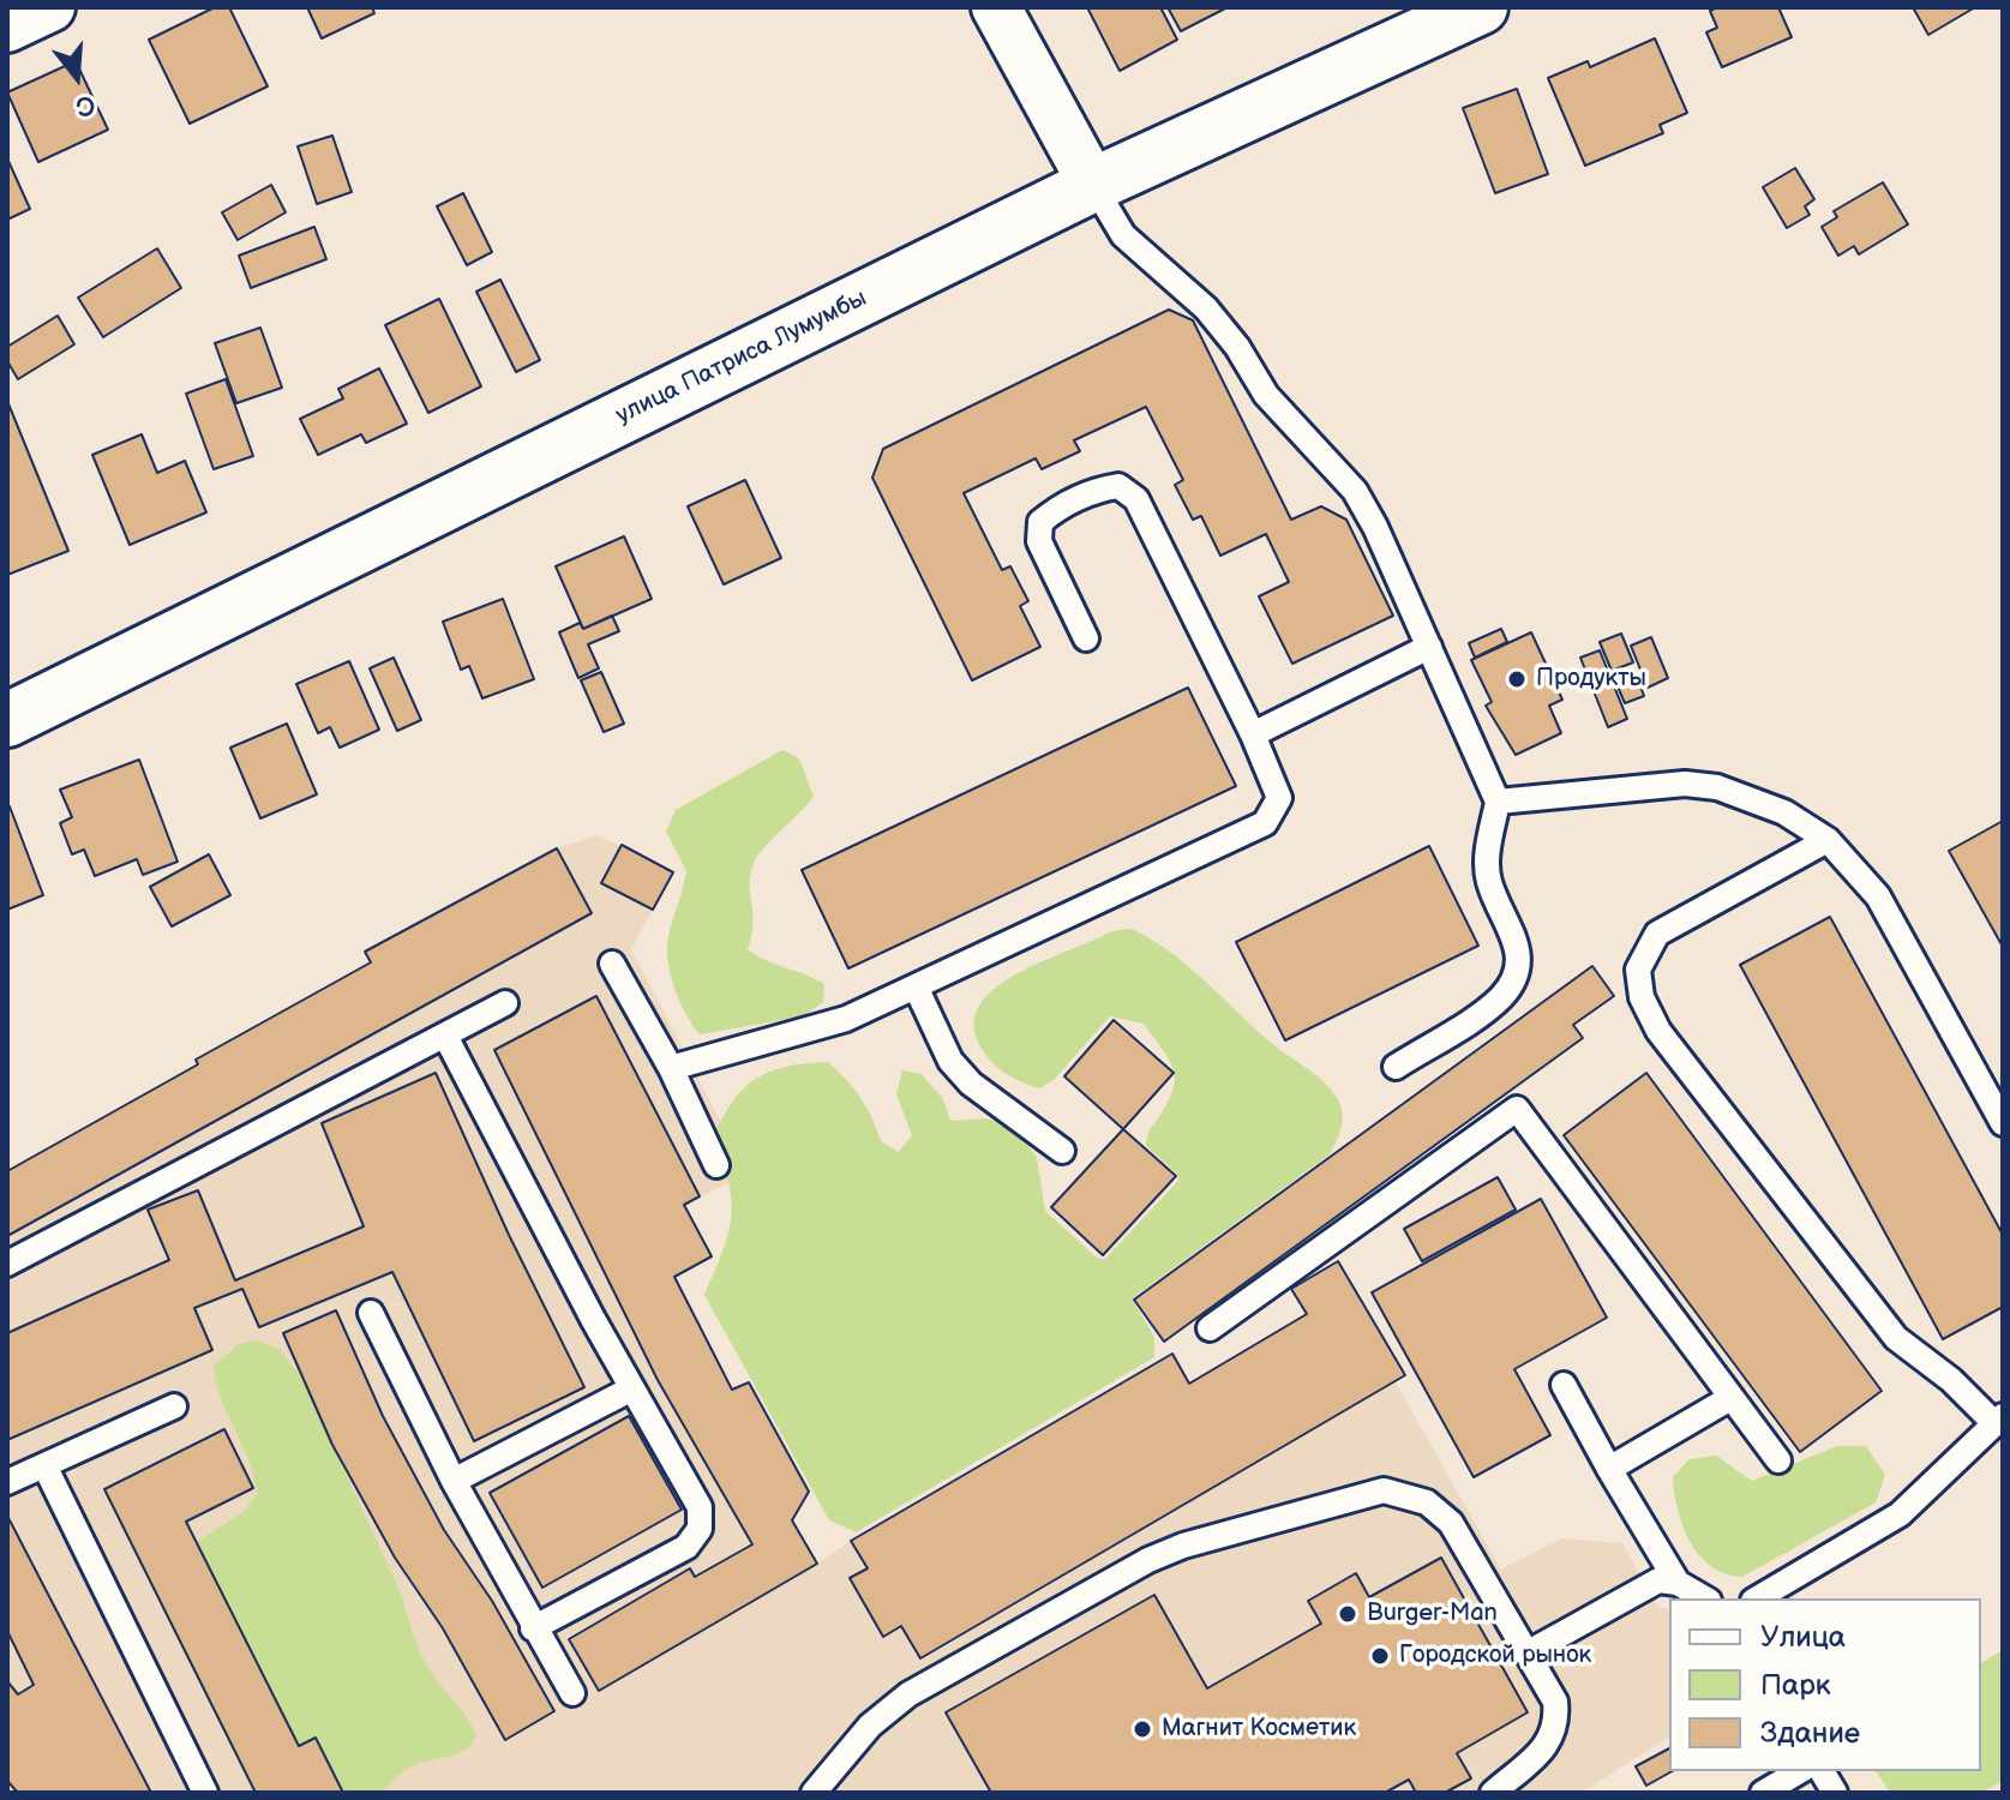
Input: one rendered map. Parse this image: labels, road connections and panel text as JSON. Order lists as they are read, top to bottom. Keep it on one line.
{"streets":{"street":["улица Патриса Лумумбы"]},"places":["Продукты","Burger-Man","Городской рынок","Магнит Косметик"],"legend":["Улица","Парк","Здание"],"north":"bottom"}
